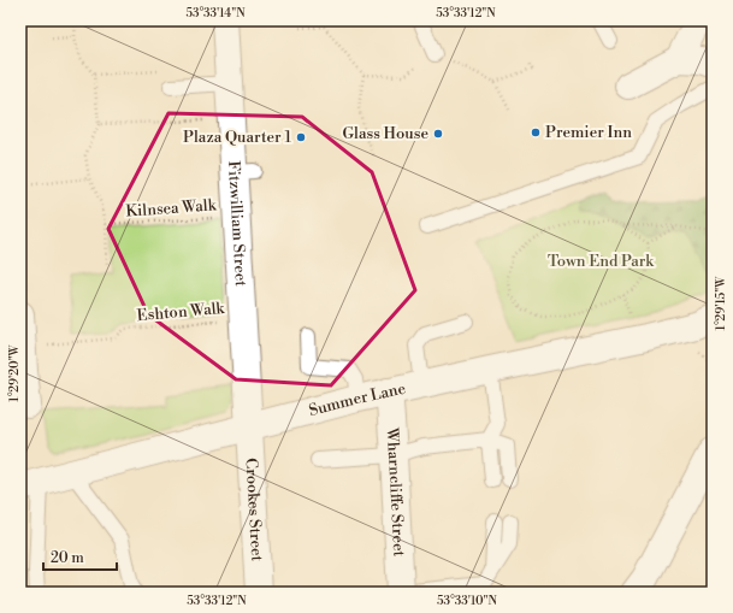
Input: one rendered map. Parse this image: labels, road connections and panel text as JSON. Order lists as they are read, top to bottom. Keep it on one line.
{"streets":{"street":["Fitzwilliam Street","Summer Lane","Wharncliffe Street","Crookes Street"],"path":["Kilnsea Walk","Eshton Walk"]},"crossings":[["Kilnsea Walk","Fitzwilliam Street"],["Fitzwilliam Street","Eshton Walk"],["Fitzwilliam Street","Summer Lane"],["Fitzwilliam Street","Crookes Street"],["Summer Lane","Wharncliffe Street"],["Summer Lane","Crookes Street"]],"parks":["Town End Park"],"places":["Premier Inn","Glass House","Plaza Quarter 1"],"scale_bar":"20 m","coordinates":["53°33'14\"N","53°33'12\"N","1°29'15\"W","1°29'20\"W","53°33'10\"N"]}
